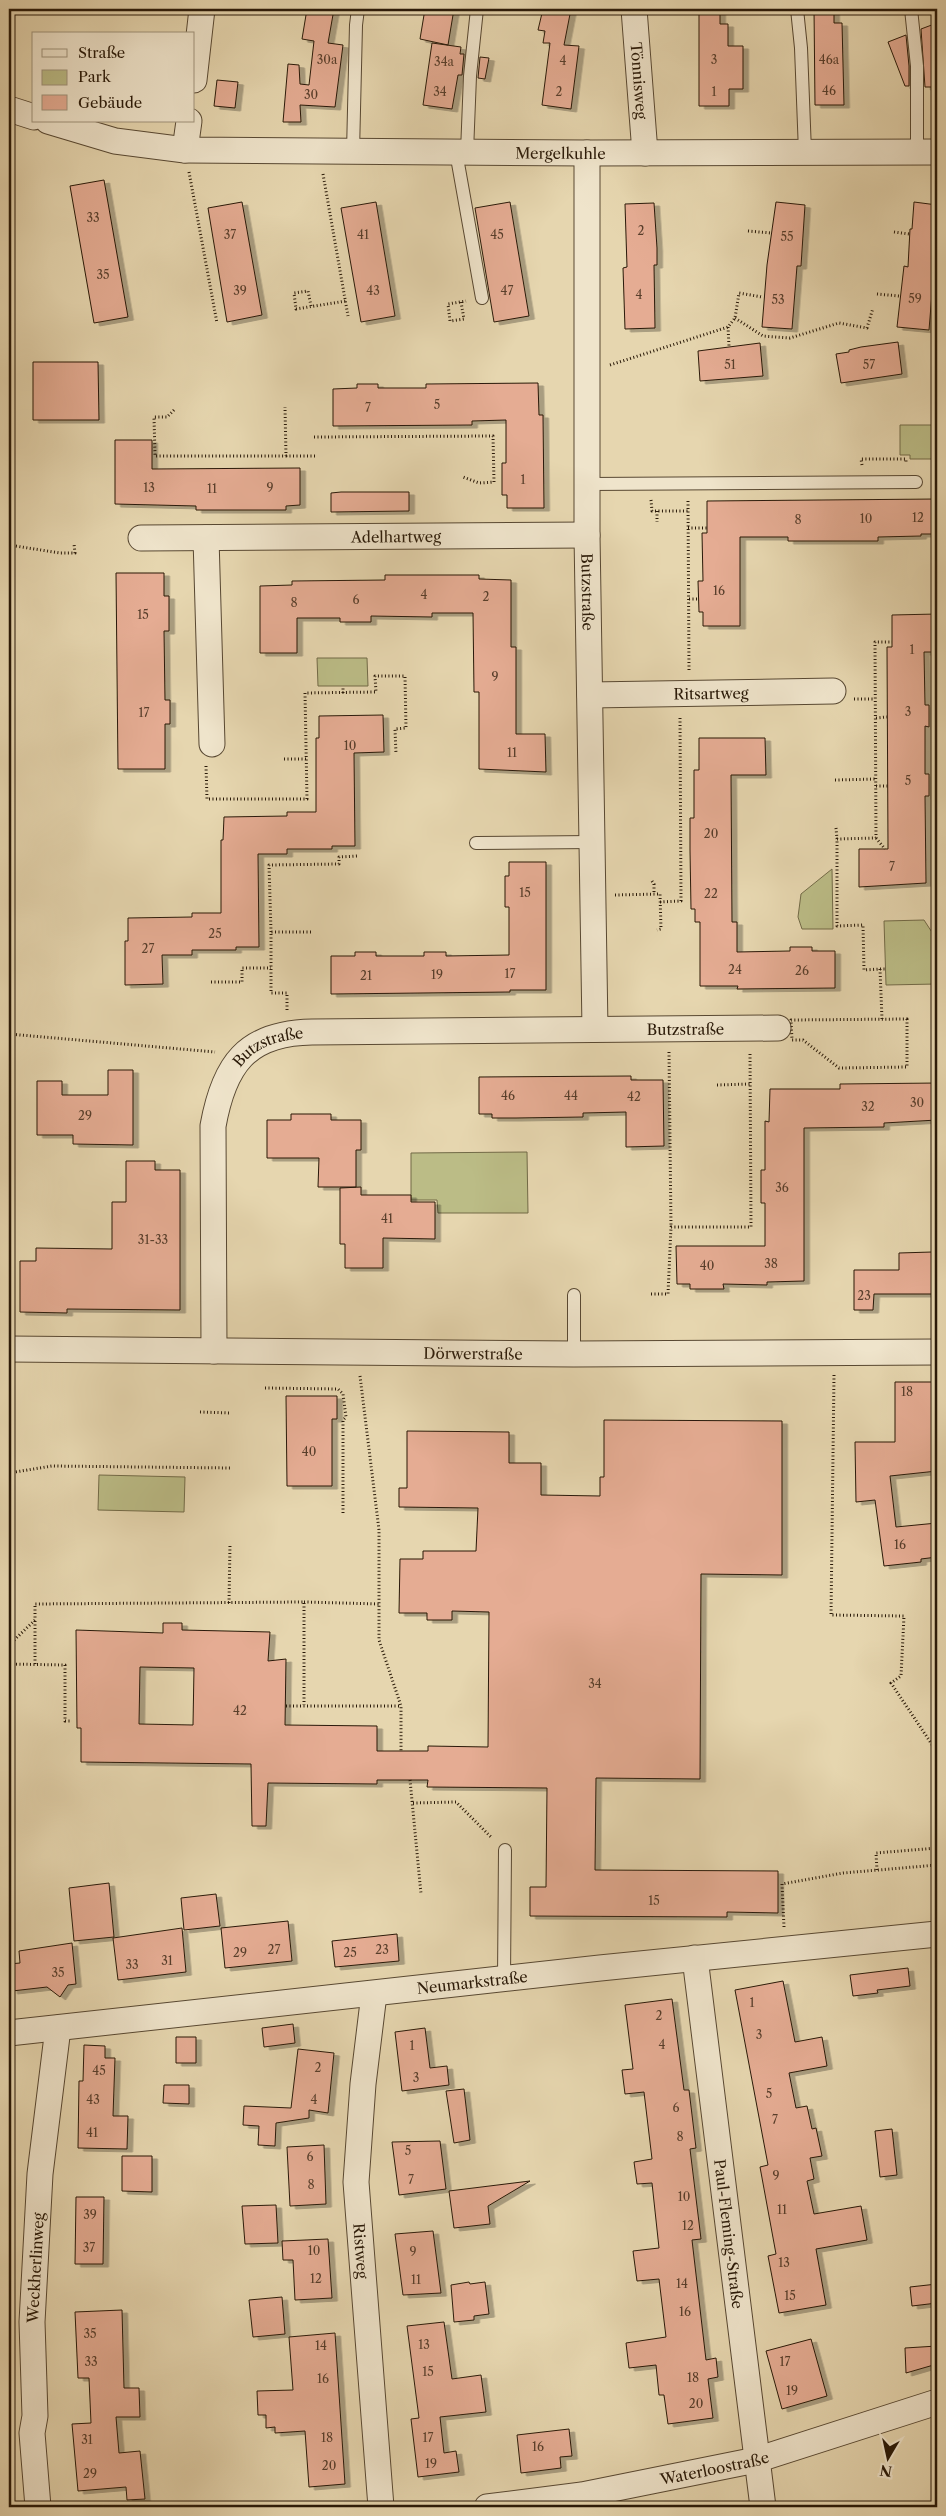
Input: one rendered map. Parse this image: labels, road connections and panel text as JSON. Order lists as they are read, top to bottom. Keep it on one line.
{"streets":{"street":["Tönnisweg","Mergelkuhle","Adelhartweg","Butzstraße","Ritsartweg","Dörwerstraße","Neumarkstraße","Paul-Fleming-Straße","Ristweg","Weckherlinweg","Waterloostraße"]},"crossings":[["Tönnisweg","Mergelkuhle"],["Mergelkuhle","Butzstraße"],["Adelhartweg","Butzstraße"],["Butzstraße","Ritsartweg"],["Butzstraße","Dörwerstraße"],["Neumarkstraße","Paul-Fleming-Straße"],["Neumarkstraße","Ristweg"],["Neumarkstraße","Weckherlinweg"],["Paul-Fleming-Straße","Waterloostraße"]],"house_numbers":["30a","3","46a","4","34a","46","34","2","1","30","33","2","37","41","45","55","35","39","43","47","4","59","53","51","57","5","7","1","13","9","11","12","10","8","16","4","2","6","8","15","1","9","3","17","10","11","5","20","7","15","22","25","27","24","26","17","19","21","46","44","42","30","32","29","36","41","31-33","38","40","23","18","40","16","34","42","15","27","23","29","25","31","33","35","1","2","3","4","1","2","45","3","5","43","4","6","7","41","8","5","6","9","7","8","10","11","39","12","37","10","9","13","12","11","14","15","16","35","13","14","33","17","15","18","16","19","20","18","17","31","16","19","20","29"],"legend":["Straße","Park","Gebäude"],"north":"bottom"}
